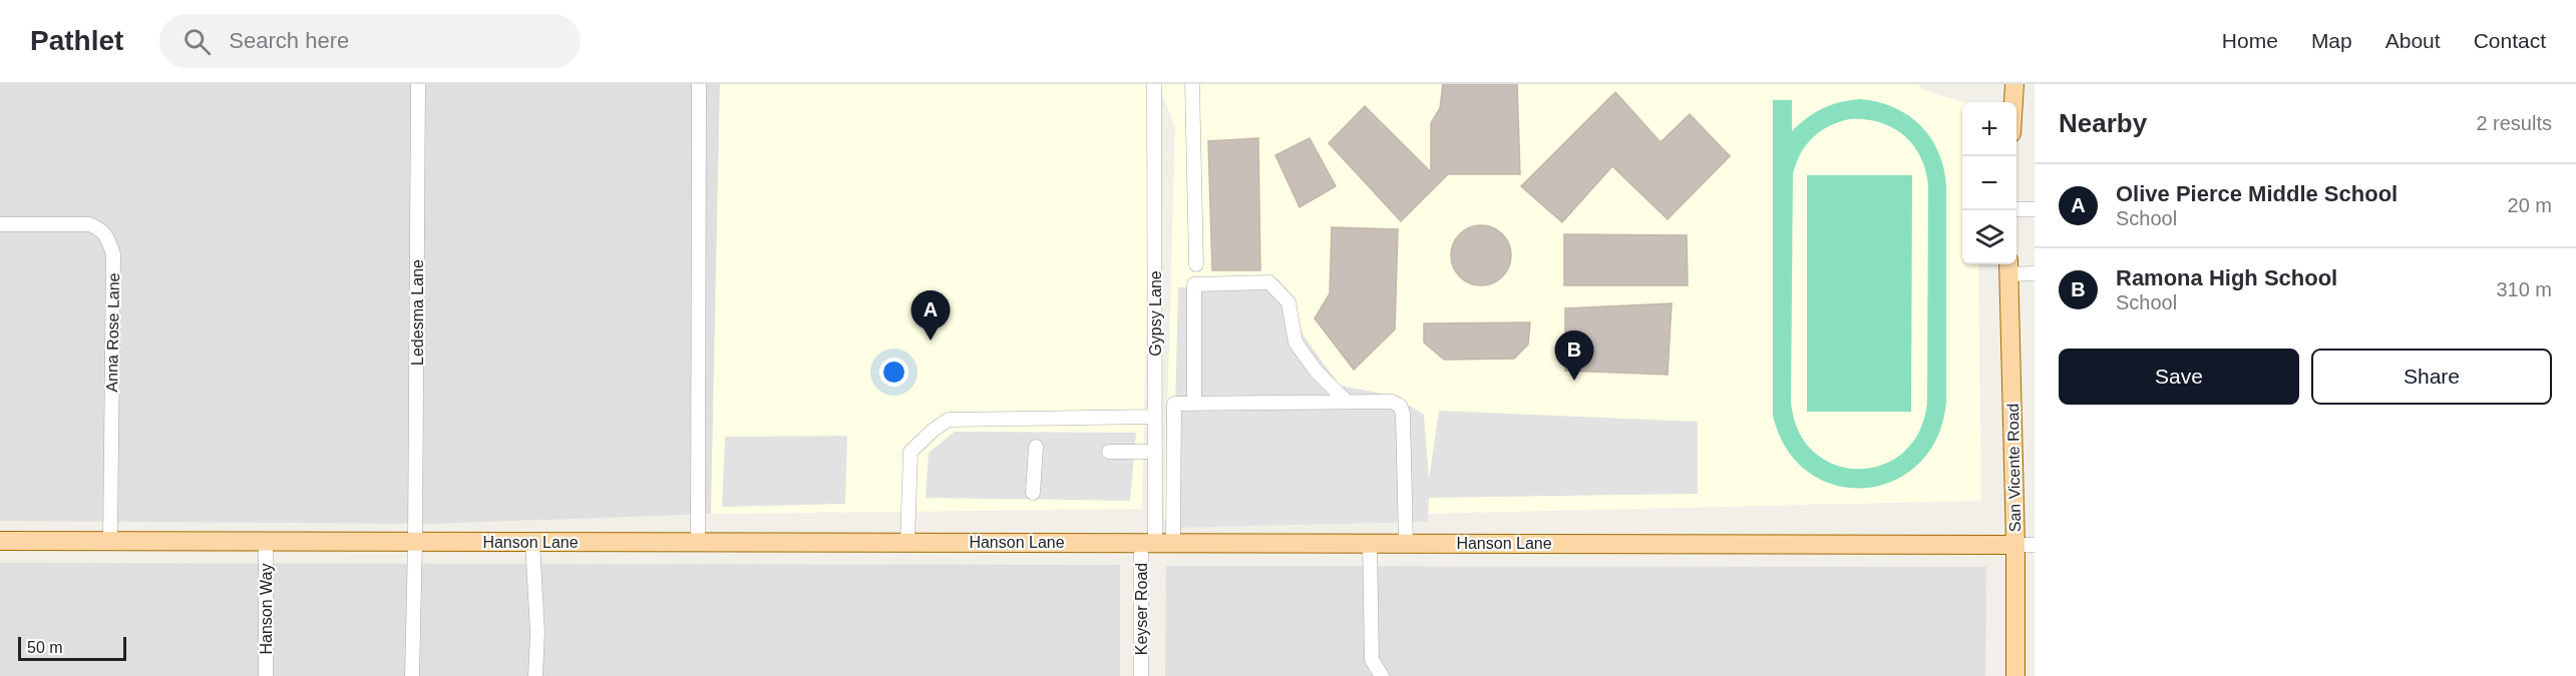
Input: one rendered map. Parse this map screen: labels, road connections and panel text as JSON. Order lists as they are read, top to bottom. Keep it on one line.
{"streets":{"main road":["San Vicente Road","Hanson Lane"],"street":["Ledesma Lane","Gypsy Lane","Anna Rose Lane","Hanson Way","Keyser Road"]},"crossings":[["Ledesma Lane","Hanson Lane"],["Gypsy Lane","Hanson Lane"],["Gypsy Lane","Keyser Road"],["Anna Rose Lane","Hanson Lane"],["San Vicente Road","Hanson Lane"],["Hanson Lane","Hanson Way"],["Hanson Lane","Keyser Road"]],"scale_bar":"50 m","page":{"header":"Pathlet","search":"Search here","nav":["Home","Map","About","Contact"],"heading":["Nearby","2 results"],"map_buttons":["+","−"],"list":[{"mark":"A","name":"Olive Pierce Middle School","note":"School","value":"20 m"},{"mark":"B","name":"Ramona High School","note":"School","value":"310 m"}],"pins":["A","B"],"buttons":["Save","Share"],"scale":"50 m"}}
